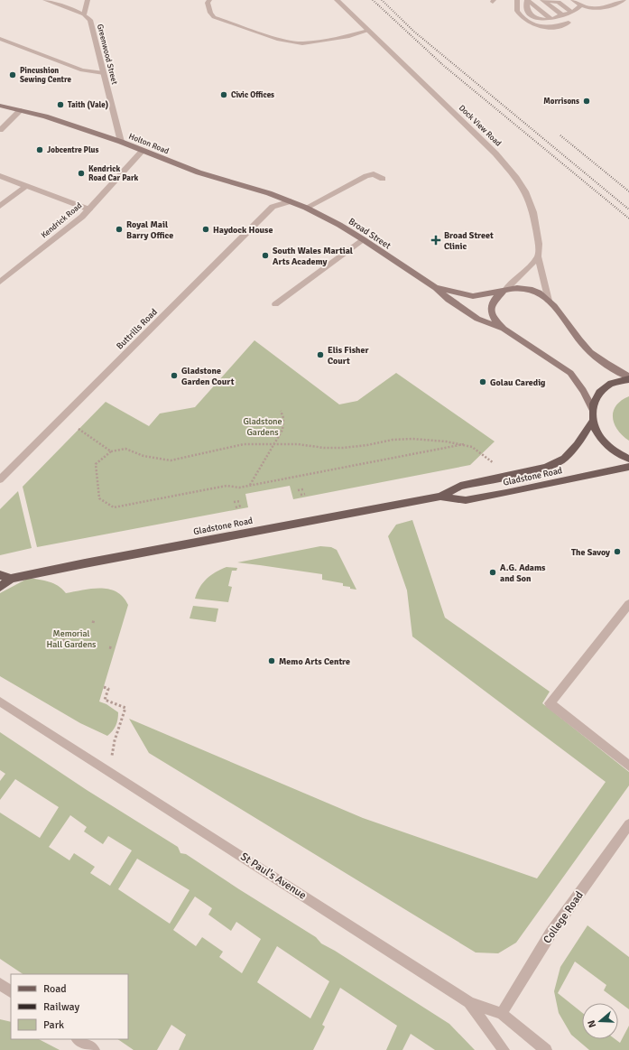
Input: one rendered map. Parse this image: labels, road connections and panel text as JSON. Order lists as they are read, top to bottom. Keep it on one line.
{"streets":{"main road":["Holton Road","Broad Street","Gladstone Road"],"street":["Greenwood Street","Dock View Road","Kendrick Road","Buttrills Road","St Paul's Avenue","College Road"]},"crossings":[["Greenwood Street","Holton Road"],["Dock View Road","Broad Street"],["Holton Road","Kendrick Road"],["Holton Road","Broad Street"],["Holton Road","Buttrills Road"],["Broad Street","Buttrills Road"],["St Paul's Avenue","College Road"]],"parks":["Gladstone Gardens","Memorial Hall Gardens"],"places":{"other":["Pincushion Sewing Centre","Civic Offices","Morrisons","Taith (Vale)","Jobcentre Plus","Kendrick Road Car Park","Royal Mail Barry Office","Haydock House","South Wales Martial Arts Academy","Elis Fisher Court","Gladstone Garden Court","Golau Caredig","The Savoy","A.G. Adams and Son","Memo Arts Centre"],"health":["Broad Street Clinic"]},"legend":["Road","Railway","Park"],"north":"left"}
